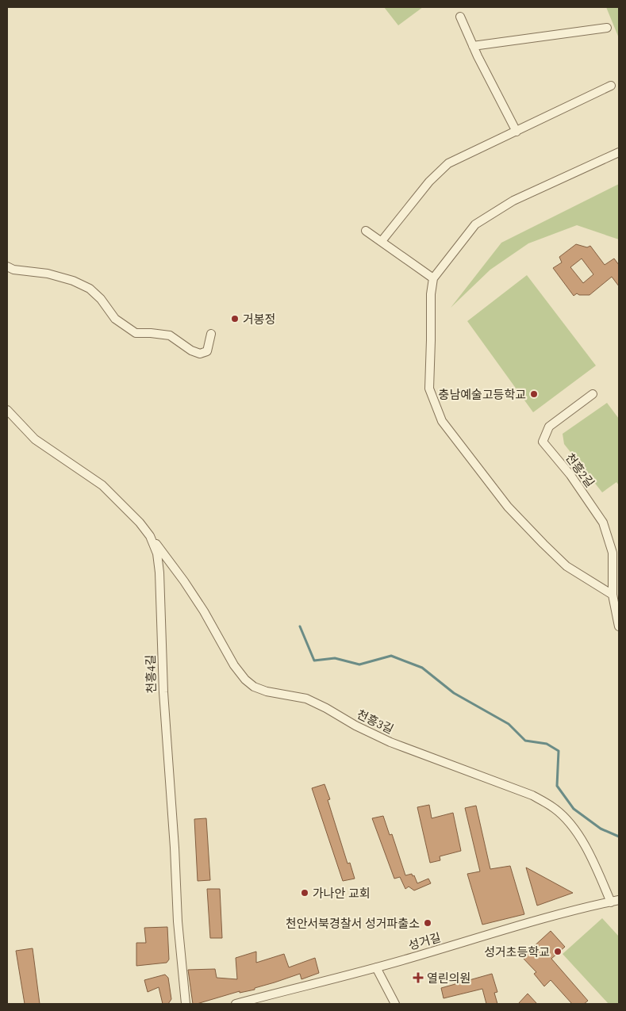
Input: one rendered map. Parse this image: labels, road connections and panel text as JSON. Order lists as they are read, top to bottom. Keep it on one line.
{"streets":{"street":["천흥2길","천흥4길","천흥3길","성거길"]},"crossings":[["천흥4길","천흥3길"],["천흥3길","성거길"]],"places":{"other":["거봉정","충남예술고등학교","가나안 교회","천안서북경찰서 성거파출소","성거초등학교"],"health":["열린의원"]}}
